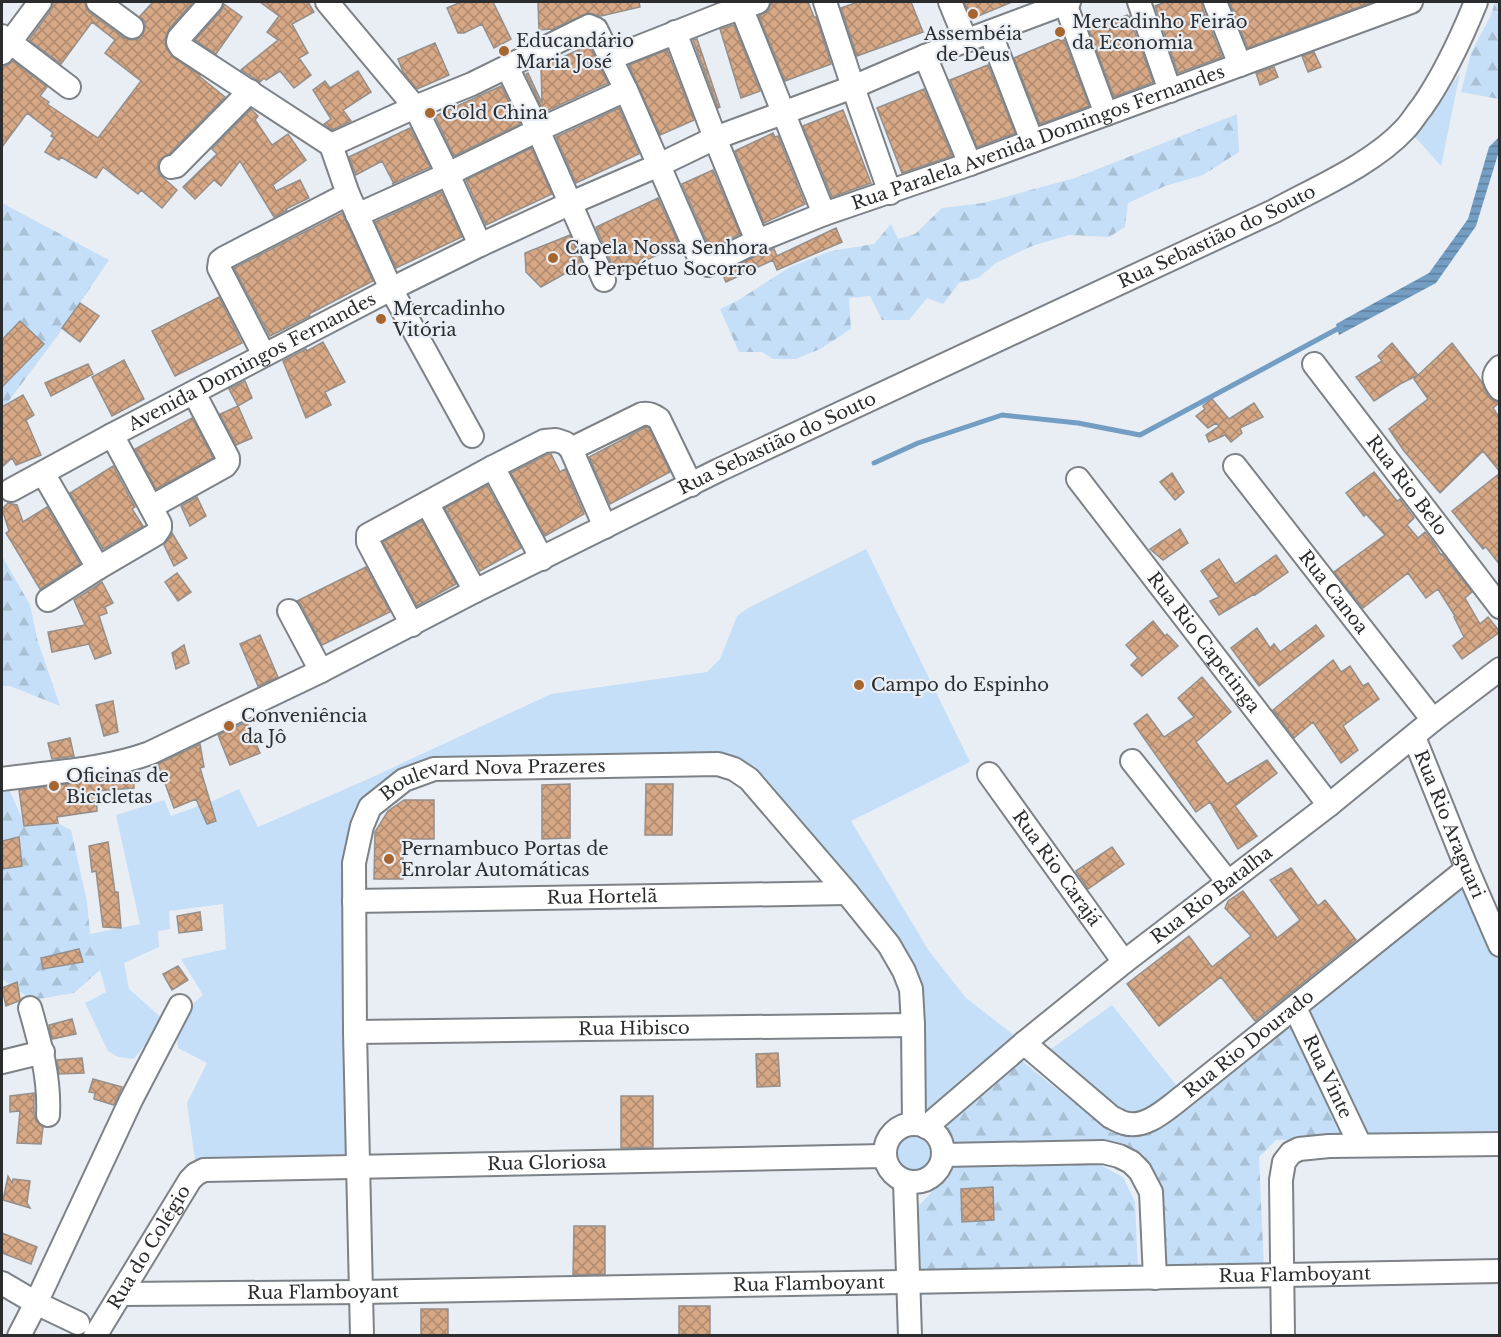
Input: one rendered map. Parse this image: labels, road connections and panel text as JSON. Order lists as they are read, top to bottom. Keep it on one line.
{"streets":{"street":["Rua Paralela Avenida Domingos Fernandes","Rua Sebastião do Souto","Avenida Domingos Fernandes","Rua Rio Belo","Rua Canoa","Rua Rio Capetinga","Boulevard Nova Prazeres","Rua Rio Araguari","Rua Rio Carajá","Rua Rio Batalha","Rua Hortelã","Rua Hibisco","Rua Rio Dourado","Rua Vinte","Rua Gloriosa","Rua do Colégio","Rua Flamboyant"]},"crossings":[["Rua Paralela Avenida Domingos Fernandes","Avenida Domingos Fernandes"],["Rua Canoa","Rua Rio Batalha"],["Rua Rio Capetinga","Rua Rio Batalha"],["Boulevard Nova Prazeres","Rua Rio Batalha"],["Boulevard Nova Prazeres","Rua Hortelã"],["Boulevard Nova Prazeres","Rua Hibisco"],["Boulevard Nova Prazeres","Rua Gloriosa"],["Boulevard Nova Prazeres","Rua Flamboyant"],["Rua Rio Araguari","Rua Rio Batalha"],["Rua Rio Araguari","Rua Rio Dourado"],["Rua Rio Carajá","Rua Rio Batalha"],["Rua Rio Batalha","Rua Rio Dourado"],["Rua Rio Batalha","Rua Gloriosa"],["Rua Rio Dourado","Rua Vinte"],["Rua Gloriosa","Rua do Colégio"],["Rua do Colégio","Rua Flamboyant"]],"places":["Assembéia de Deus","Mercadinho Feirão da Economia","Educandário Maria José","Gold China","Capela Nossa Senhora do Perpétuo Socorro","Mercadinho Vitória","Campo do Espinho","Conveniência da Jô","Oficinas de Bicicletas","Pernambuco Portas de Enrolar Automáticas"]}
